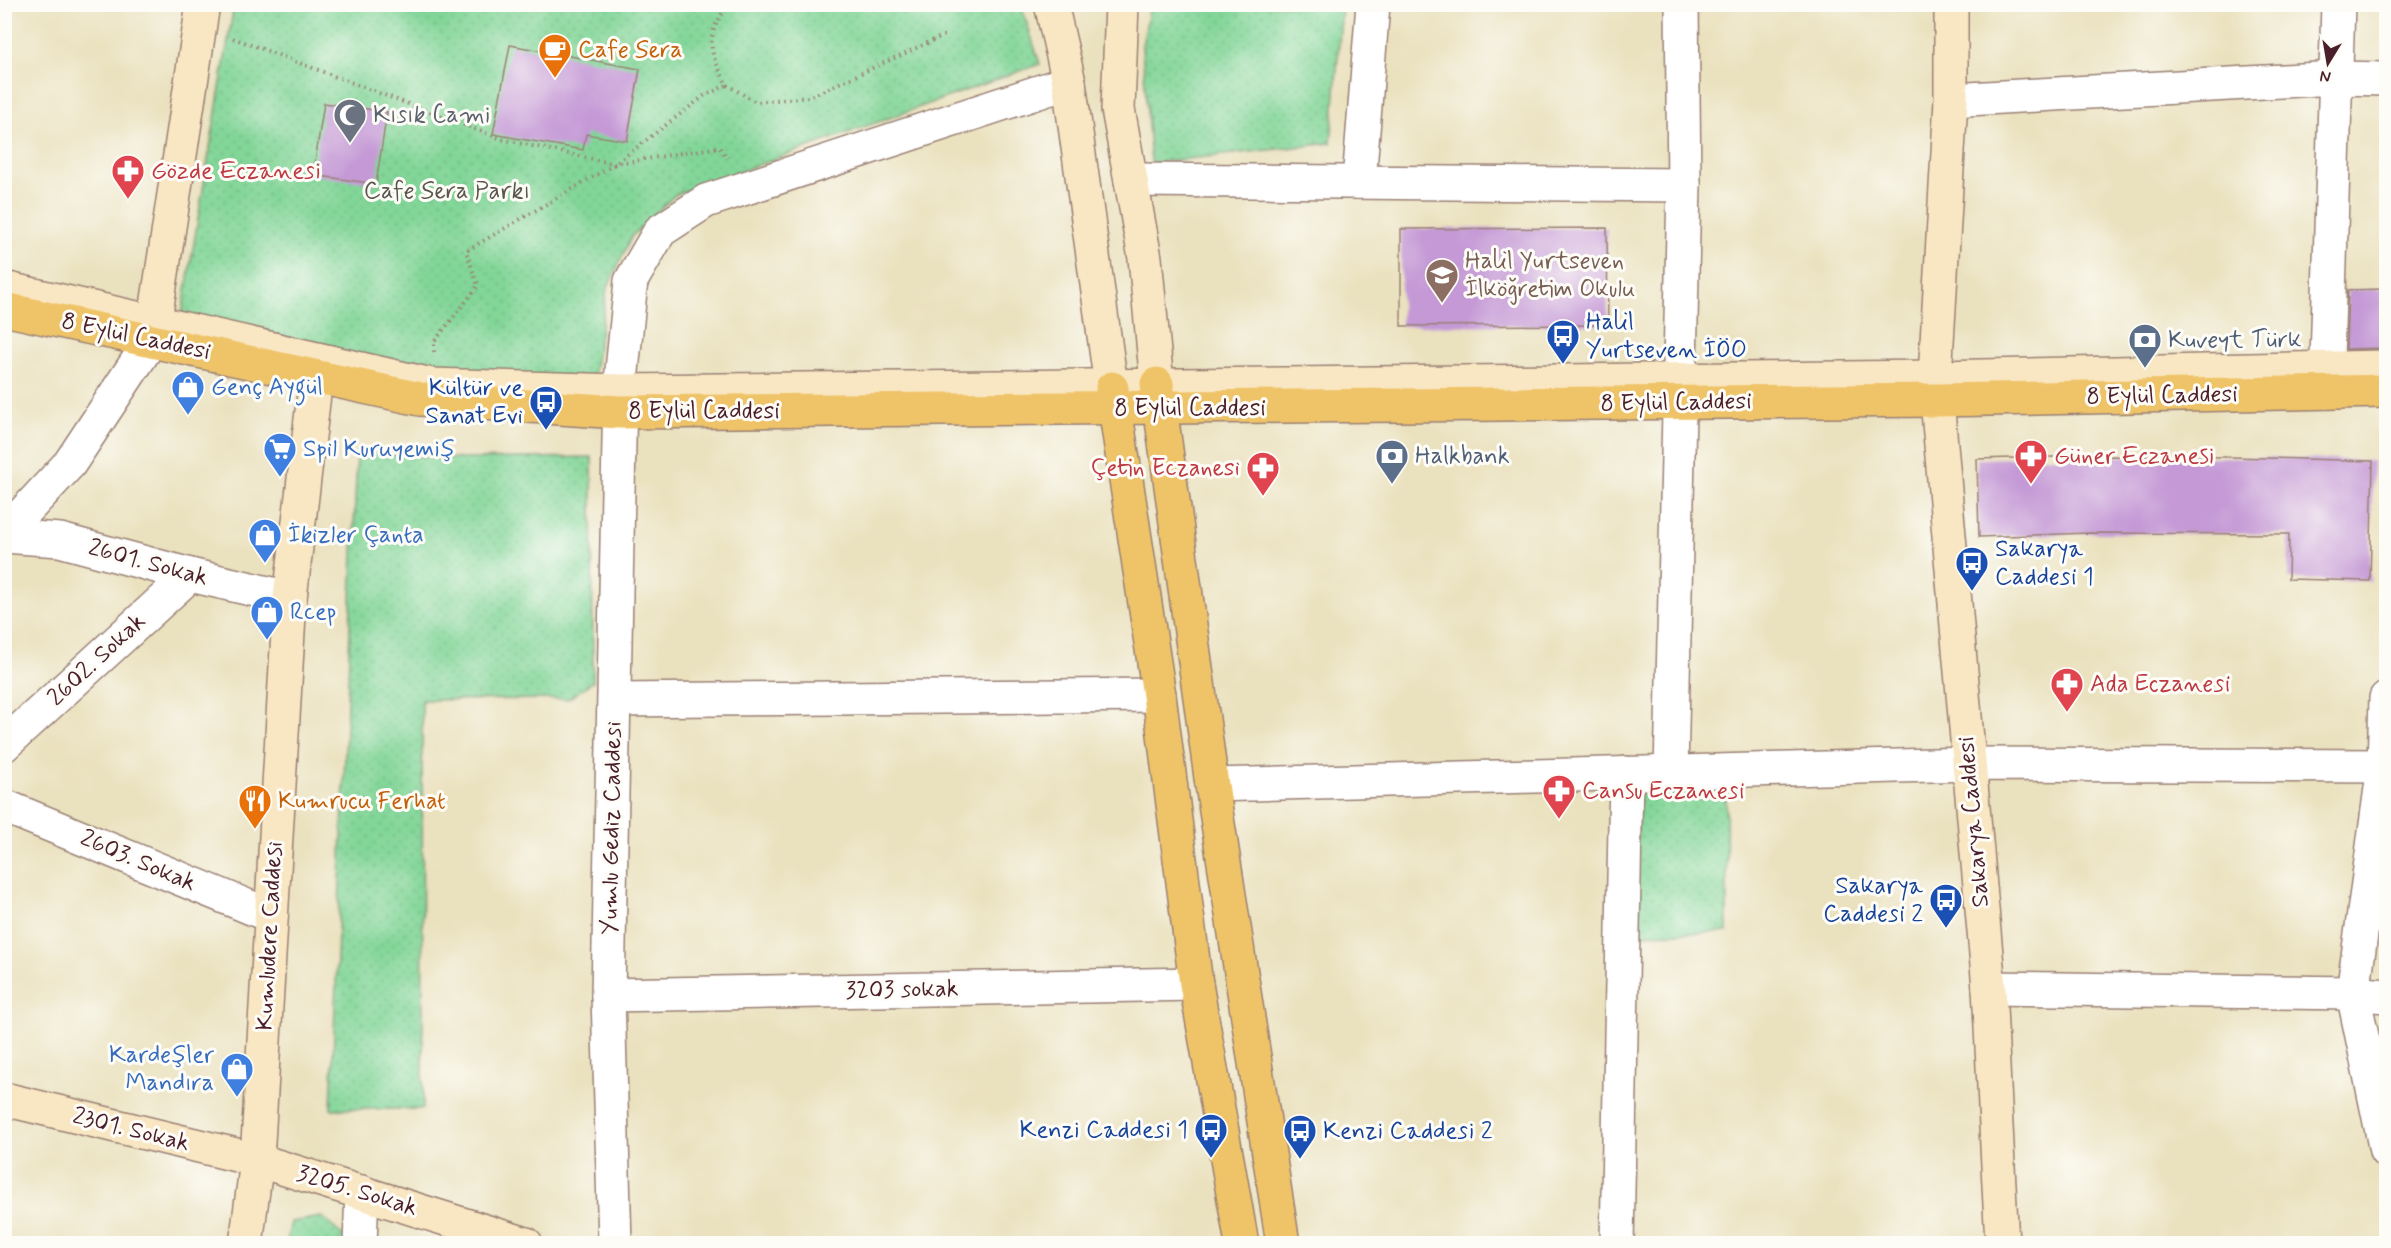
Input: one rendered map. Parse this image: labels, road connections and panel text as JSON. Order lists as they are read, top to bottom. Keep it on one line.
{"streets":{"main road":["8 Eylül Caddesi","Sakarya Caddesi","Kumludere Caddesi","2301. Sokak","3205. Sokak"],"street":["2601. Sokak","2602. Sokak","Yumlu Gediz Caddesi","2603. Sokak","3203 sokak"]},"crossings":[["8 Eylül Caddesi","Sakarya Caddesi"],["8 Eylül Caddesi","Yumlu Gediz Caddesi"],["8 Eylül Caddesi","Kumludere Caddesi"],["2601. Sokak","2602. Sokak"],["2601. Sokak","Kumludere Caddesi"],["Yumlu Gediz Caddesi","3203 sokak"],["2603. Sokak","Kumludere Caddesi"],["Kumludere Caddesi","2301. Sokak"],["Kumludere Caddesi","3205. Sokak"],["2301. Sokak","3205. Sokak"]],"parks":["Cafe Sera Parkı"],"places":{"cafe":["Cafe Sera"],"mosque":["Kısık Cami"],"pharmacy":["Gözde Eczanesi","Güner Eczanesi","Çetin Eczanesi","Ada Eczanesi","Cansu Eczanesi"],"school or university":["Halil Yurtseven İlköğretim Okulu"],"bus stop":["Halil Yurtseven İÖO","Kültür ve Sanat Evi","Sakarya Caddesi 1","Sakarya Caddesi 2","Kenzi Caddesi 1","Kenzi Caddesi 2"],"bank":["Kuveyt Türk","Halkbank"],"shop":["Genç Aygül","İkizler Çanta","Rcep","Kardeşler Mandıra"],"supermarket":["Spil Kuruyemiş"],"restaurant":["Kumrucu Ferhat"]},"north":"bottom"}
